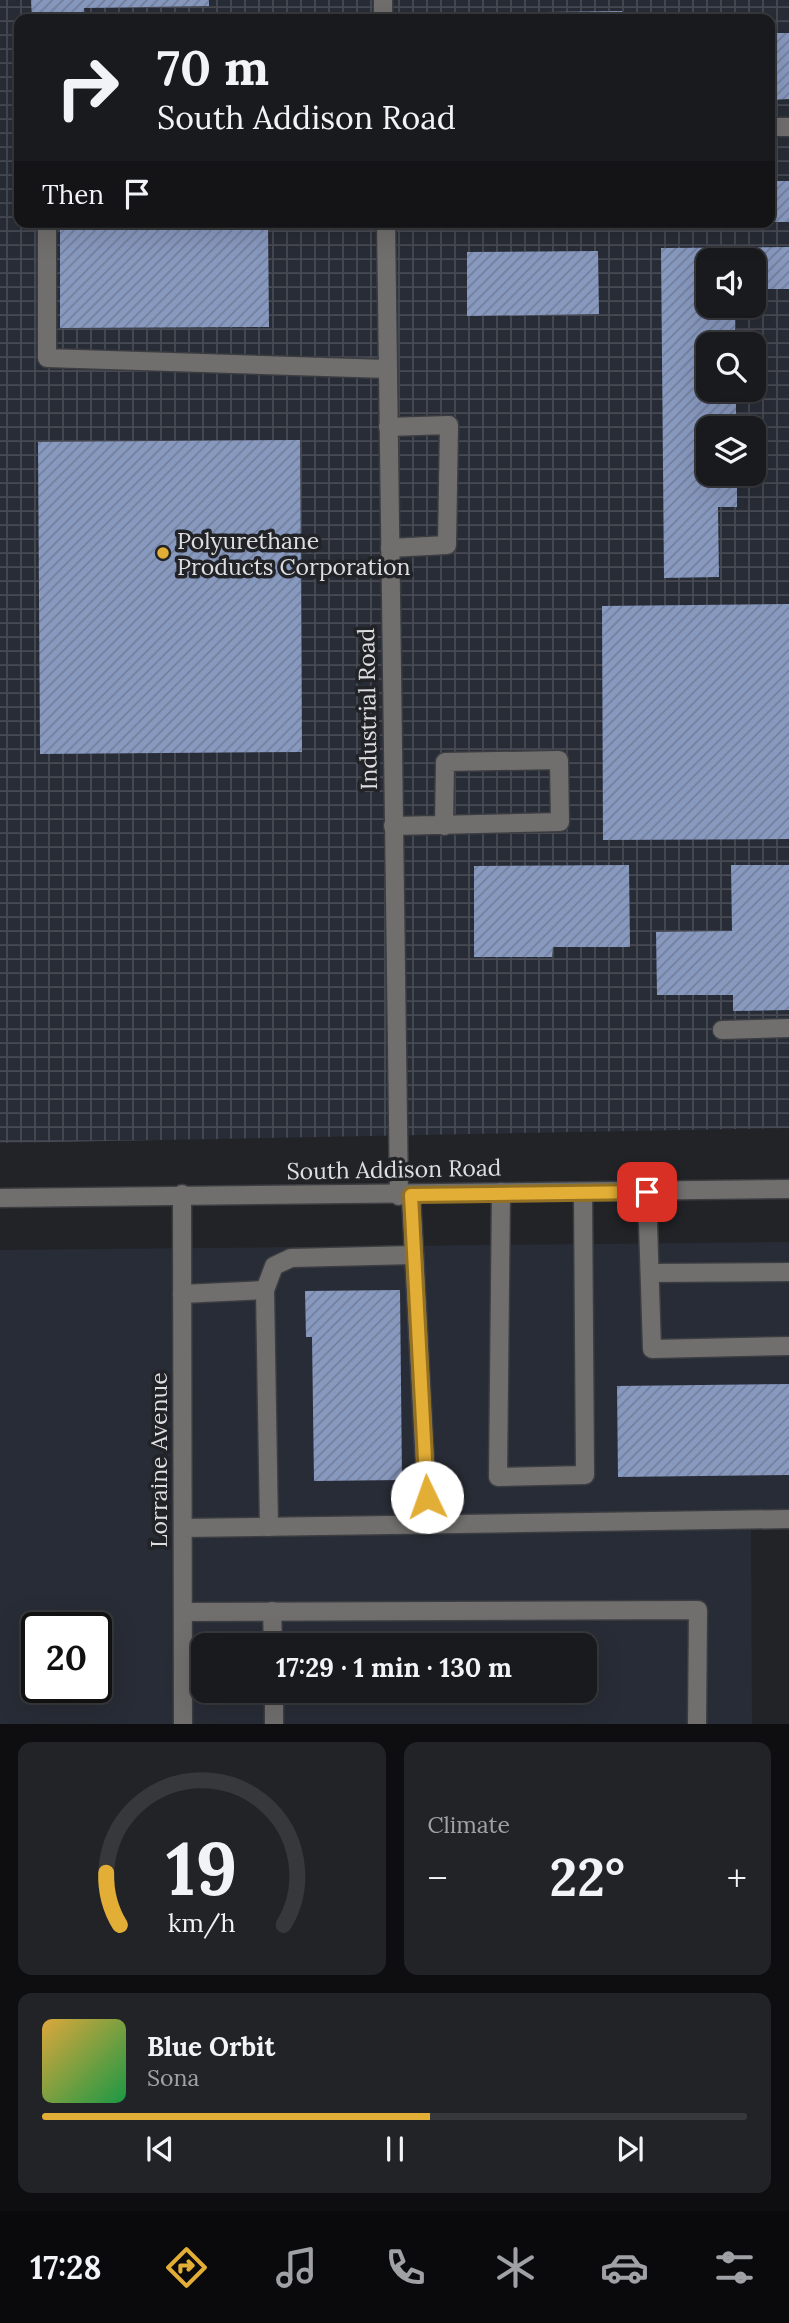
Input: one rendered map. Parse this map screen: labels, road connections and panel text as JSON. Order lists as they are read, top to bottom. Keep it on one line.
{"streets":{"street":["Industrial Road","South Addison Road","Lorraine Avenue"]},"crossings":[["Industrial Road","South Addison Road"],["South Addison Road","Lorraine Avenue"]],"places":["Polyurethane Products Corporation"],"page":{"turn":["70 m","South Addison Road"],"then":"Then","limit":"20","trip":"17:29 · 1 min · 130 m","tile":"Climate","heat":["−","22°","+"],"song":["Blue Orbit","Sona"],"tabs":"17:28","gauge":["19","km/h"]}}
